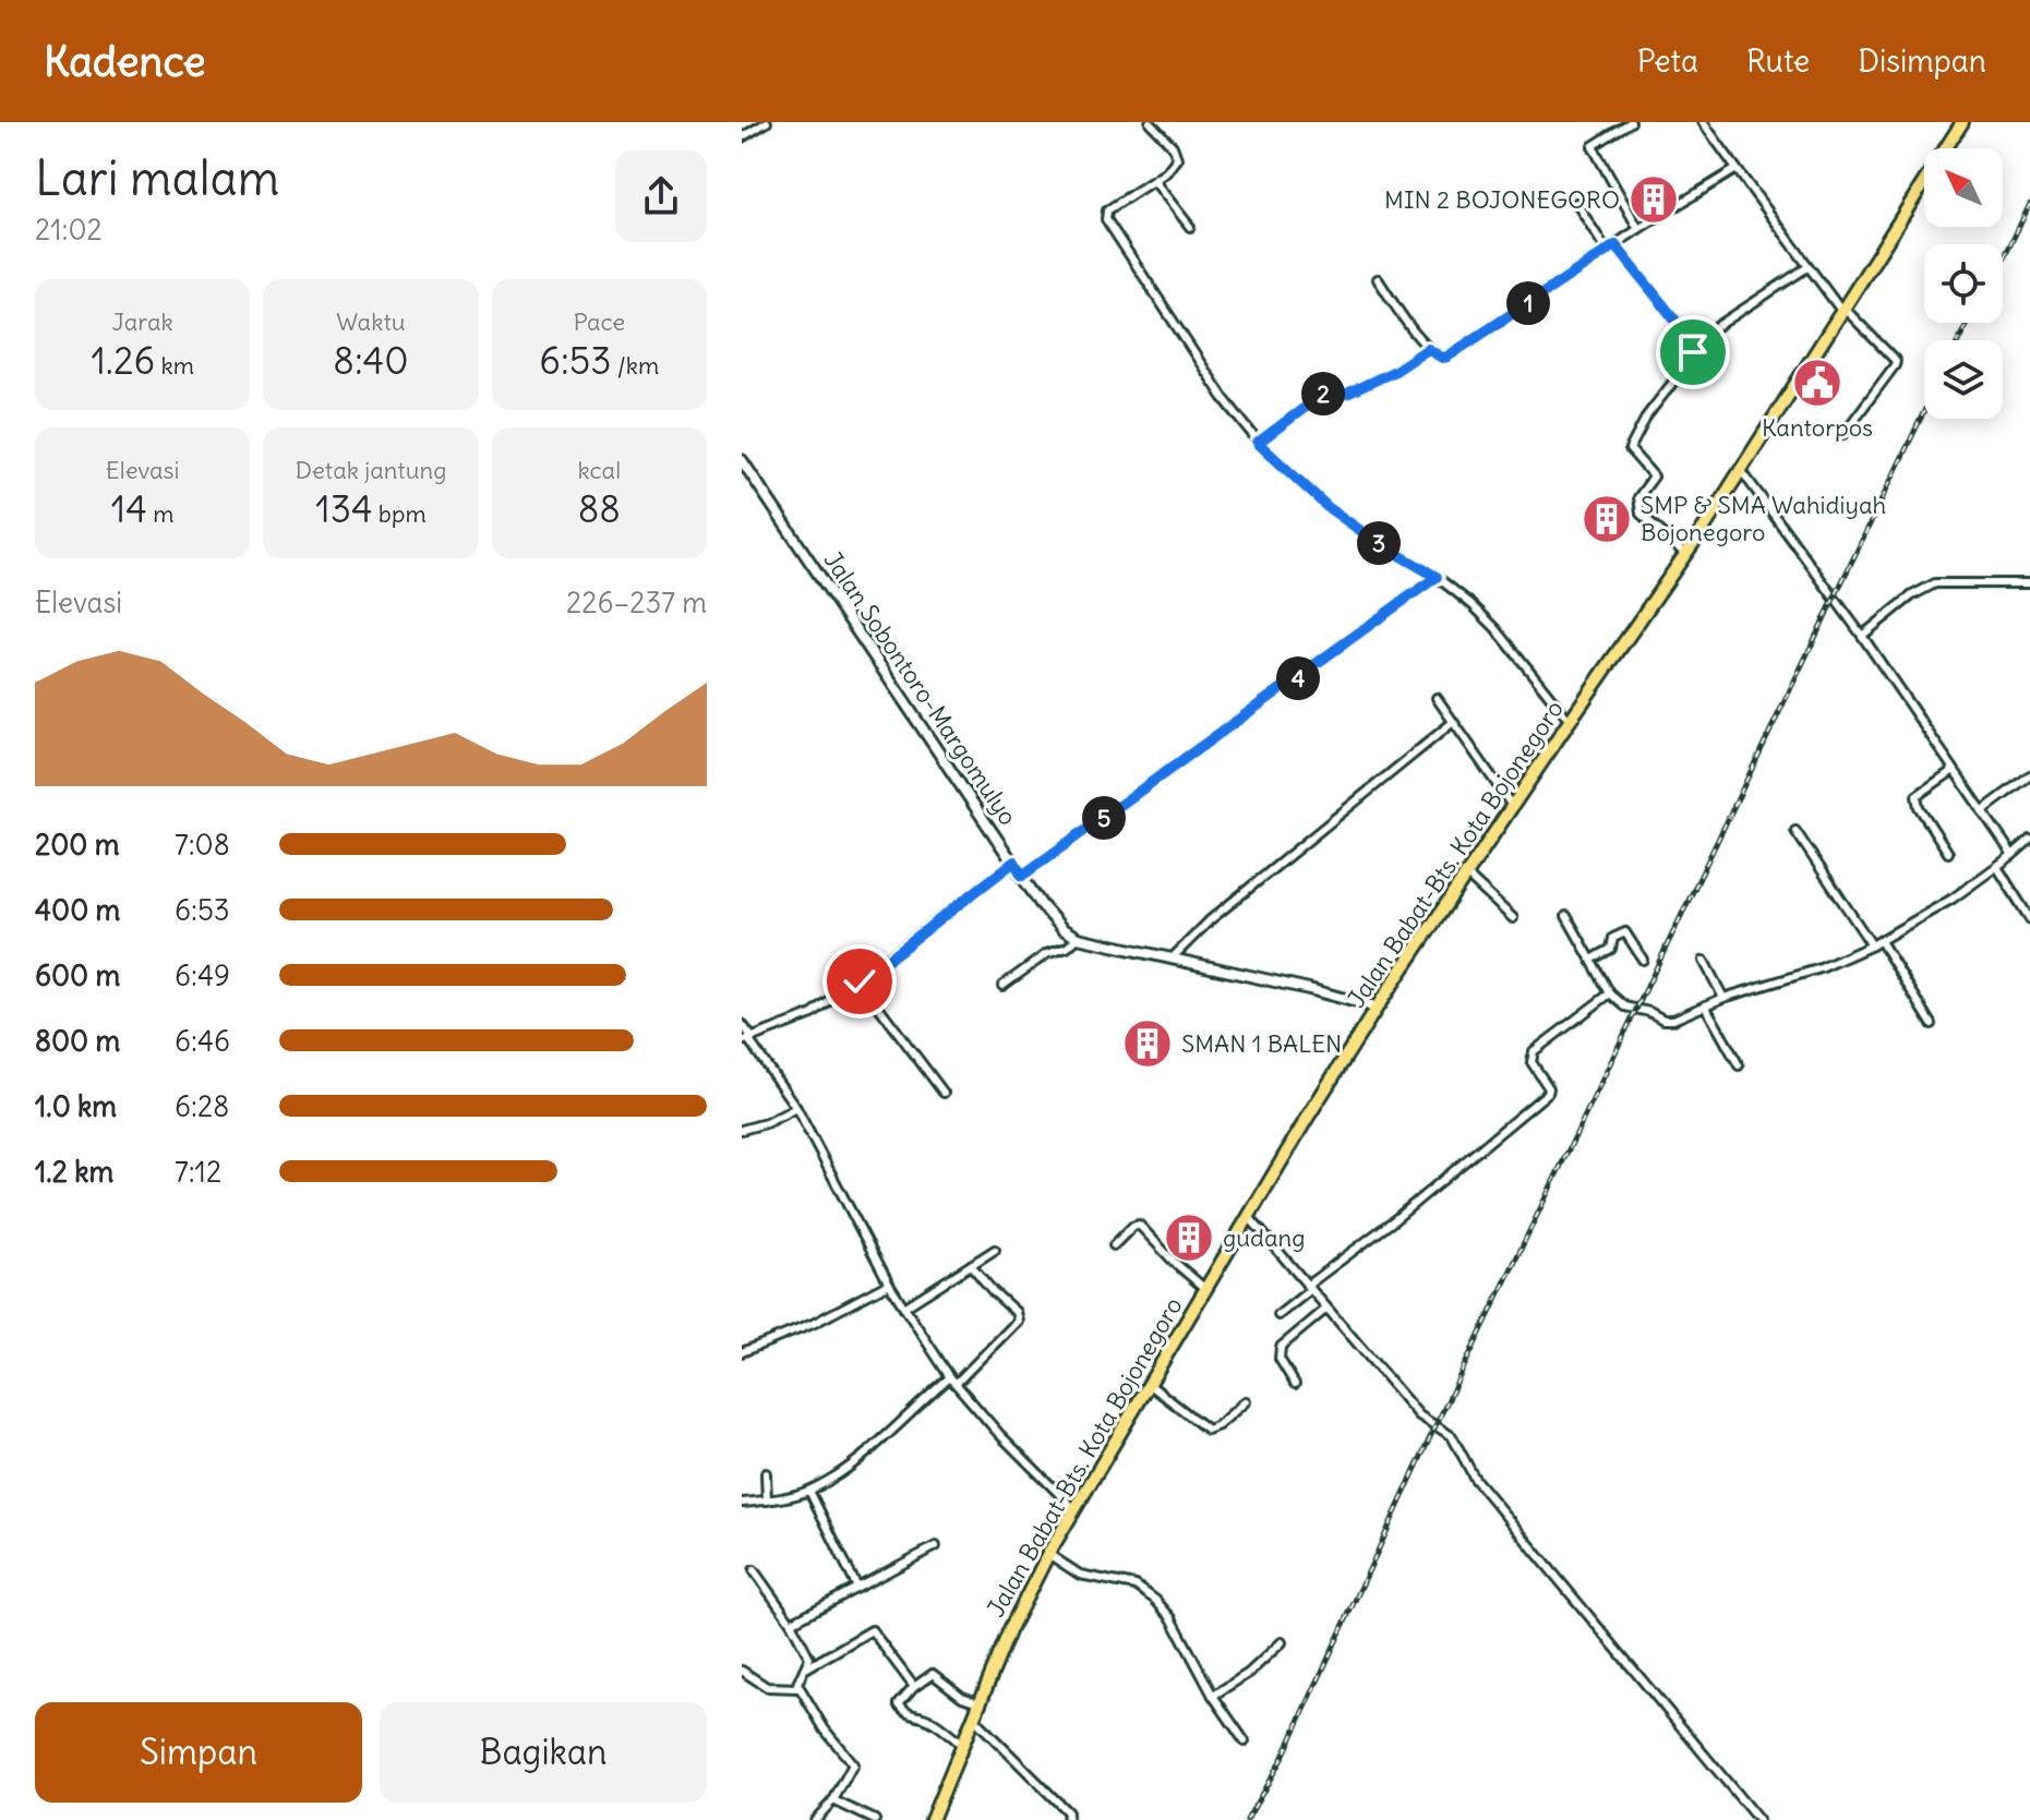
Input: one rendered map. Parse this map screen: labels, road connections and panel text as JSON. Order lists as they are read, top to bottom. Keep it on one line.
{"streets":{"highway":["Jalan Babat-Bts. Kota Bojonegoro"],"street":["Jalan Sobontoro-Margomulyo"]},"places":{"building":["MIN 2 BOJONEGORO","SMP & SMA Wahidiyah Bojonegoro","SMAN 1 BALEN","gudang"],"public building":["Kantorpos"]},"north":"top left","page":{"header":"Kadence","nav":["Peta","Rute","Disimpan"],"heading":["Lari malam","21:02"],"stats":[["Jarak","1.26 km"],["Waktu","8:40"],["Pace","6:53 /km"],["Elevasi","14 m"],["Detak jantung","134 bpm"],["kcal","88"]],"pins":["1","2","3","4","5"],"chart":["Elevasi","226–237 m"],"list":[{"name":"200 m","note":"7:08"},{"name":"400 m","note":"6:53"},{"name":"600 m","note":"6:49"},{"name":"800 m","note":"6:46"},{"name":"1.0 km","note":"6:28"},{"name":"1.2 km","note":"7:12"}],"buttons":["Simpan","Bagikan"]}}
